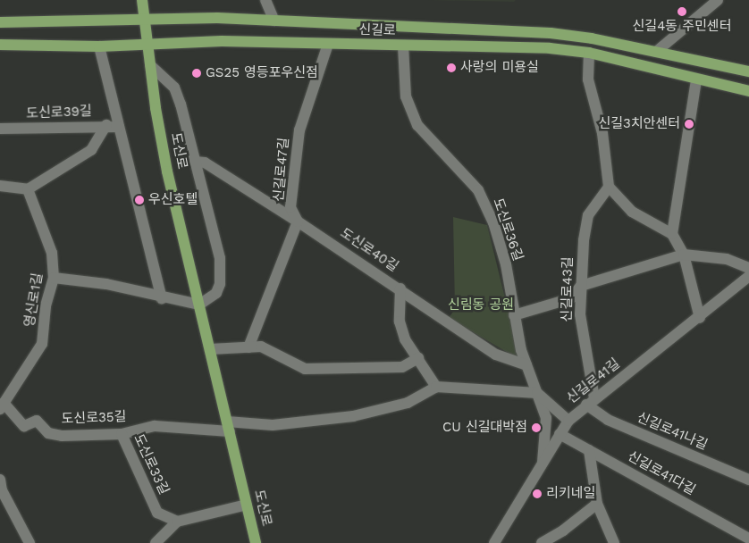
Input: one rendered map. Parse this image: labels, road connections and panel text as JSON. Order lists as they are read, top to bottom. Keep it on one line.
{"streets":{"main road":["신길로","도신로"],"street":["도신로39길","신길로47길","도신로36길","도신로40길","신길로43길","영신로1길","신길로41길","도신로35길","신길로41나길","도신로33길","신길로41다길"]},"crossings":[["신길로","도신로"],["신길로","신길로47길"],["신길로","도신로36길"],["도신로","도신로35길"],["신길로47길","도신로40길"],["도신로36길","도신로40길"],["도신로36길","신길로41길"],["신길로43길","신길로41길"],["신길로43길","신길로41나길"],["영신로1길","도신로35길"],["신길로41길","신길로41나길"],["신길로41길","신길로41다길"],["도신로35길","도신로33길"]],"parks":["신림동 공원"],"places":["신길4동 주민센터","사랑의 미용실","GS25 영등포우신점","신길3치안센터","우신호텔","CU 신길대박점","리키네일"]}
